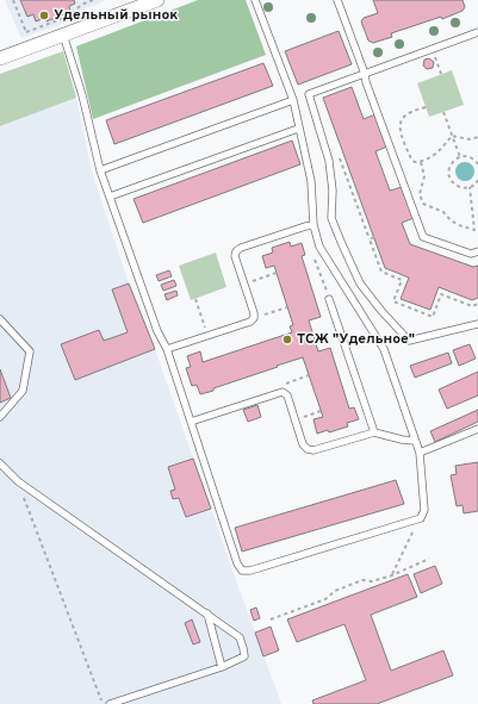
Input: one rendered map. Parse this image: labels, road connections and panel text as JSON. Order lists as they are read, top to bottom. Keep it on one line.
{"places":["Удельный рынок","ТСЖ \"Удельное\""]}
